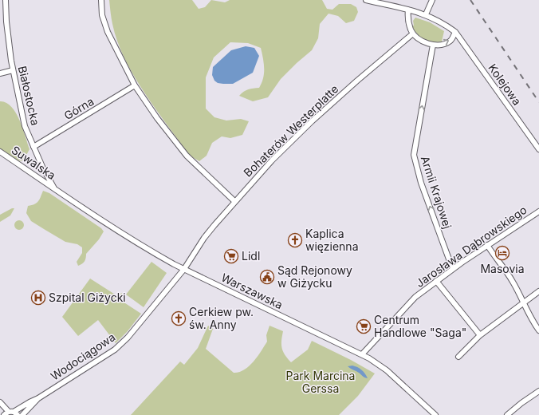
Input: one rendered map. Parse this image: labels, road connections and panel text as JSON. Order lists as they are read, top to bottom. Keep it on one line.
{"streets":{"street":["Kolejowa","Białostocka","Górna","Bohaterów Westerplatte","Suwalska","Armii Krajowej","Jarosława Dąbrowskiego","Warszawska","Wodociągowa"]},"crossings":[["Białostocka","Górna"],["Białostocka","Suwalska"],["Białostocka","Warszawska"],["Bohaterów Westerplatte","Warszawska"],["Bohaterów Westerplatte","Wodociągowa"],["Suwalska","Warszawska"],["Armii Krajowej","Jarosława Dąbrowskiego"],["Jarosława Dąbrowskiego","Warszawska"],["Warszawska","Wodociągowa"]],"one_way":["Armii Krajowej"],"parks":["Park Marcina Gerssa"],"places":{"church":["Kaplica więzienna","Cerkiew pw. św. Anny"],"hotel":["Masovia"],"supermarket":["Lidl","Centrum Handlowe \"Saga\""],"public building":["Sąd Rejonowy w Giżycku"],"hospital":["Szpital Giżycki"]}}
